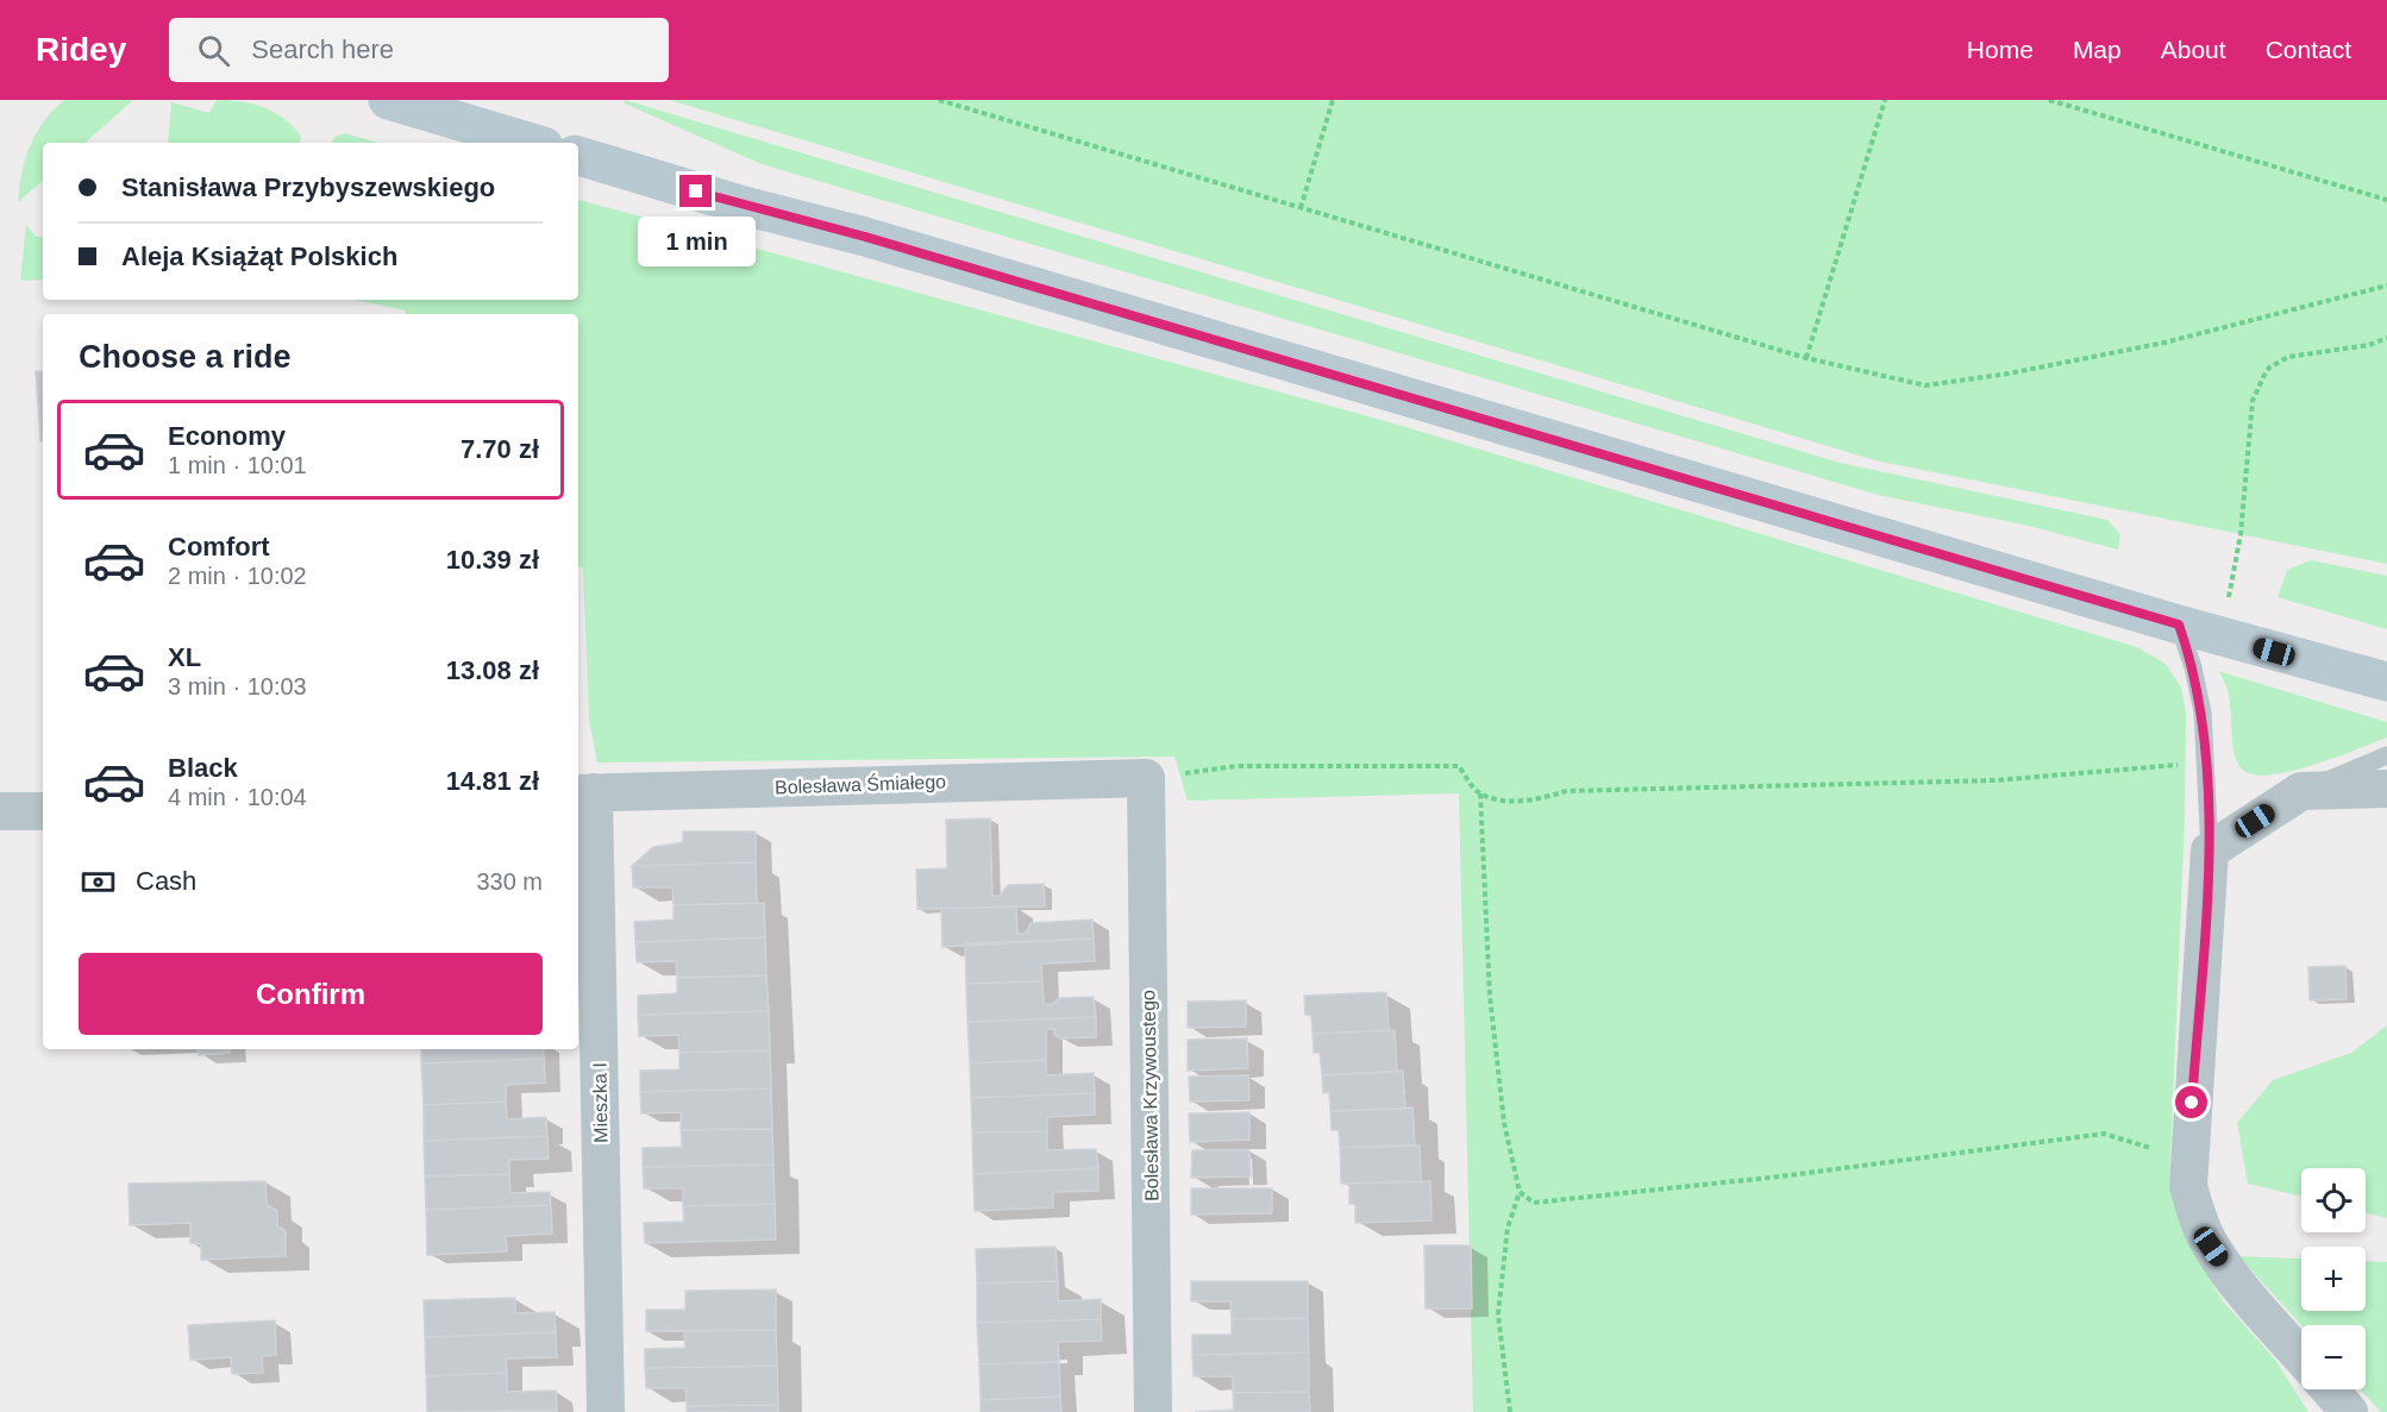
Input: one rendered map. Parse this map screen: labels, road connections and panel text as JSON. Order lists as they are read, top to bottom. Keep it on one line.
{"streets":{"street":["Bolesława Śmiałego","Bolesława Krzywoustego","Mieszka I"]},"crossings":[["Bolesława Śmiałego","Bolesława Krzywoustego"],["Bolesława Śmiałego","Mieszka I"]],"page":{"header":"Ridey","search":"Search here","nav":["Home","Map","About","Contact"],"banner":["Stanisława Przybyszewskiego","Aleja Książąt Polskich"],"bubble":"1 min","heading":"Choose a ride","list":[{"name":"Economy","note":"1 min · 10:01","value":"7.70 zł"},{"name":"Comfort","note":"2 min · 10:02","value":"10.39 zł"},{"name":"XL","note":"3 min · 10:03","value":"13.08 zł"},{"name":"Black","note":"4 min · 10:04","value":"14.81 zł"}],"pay":["Cash","330 m"],"buttons":"Confirm","map_buttons":["+","−"]}}
